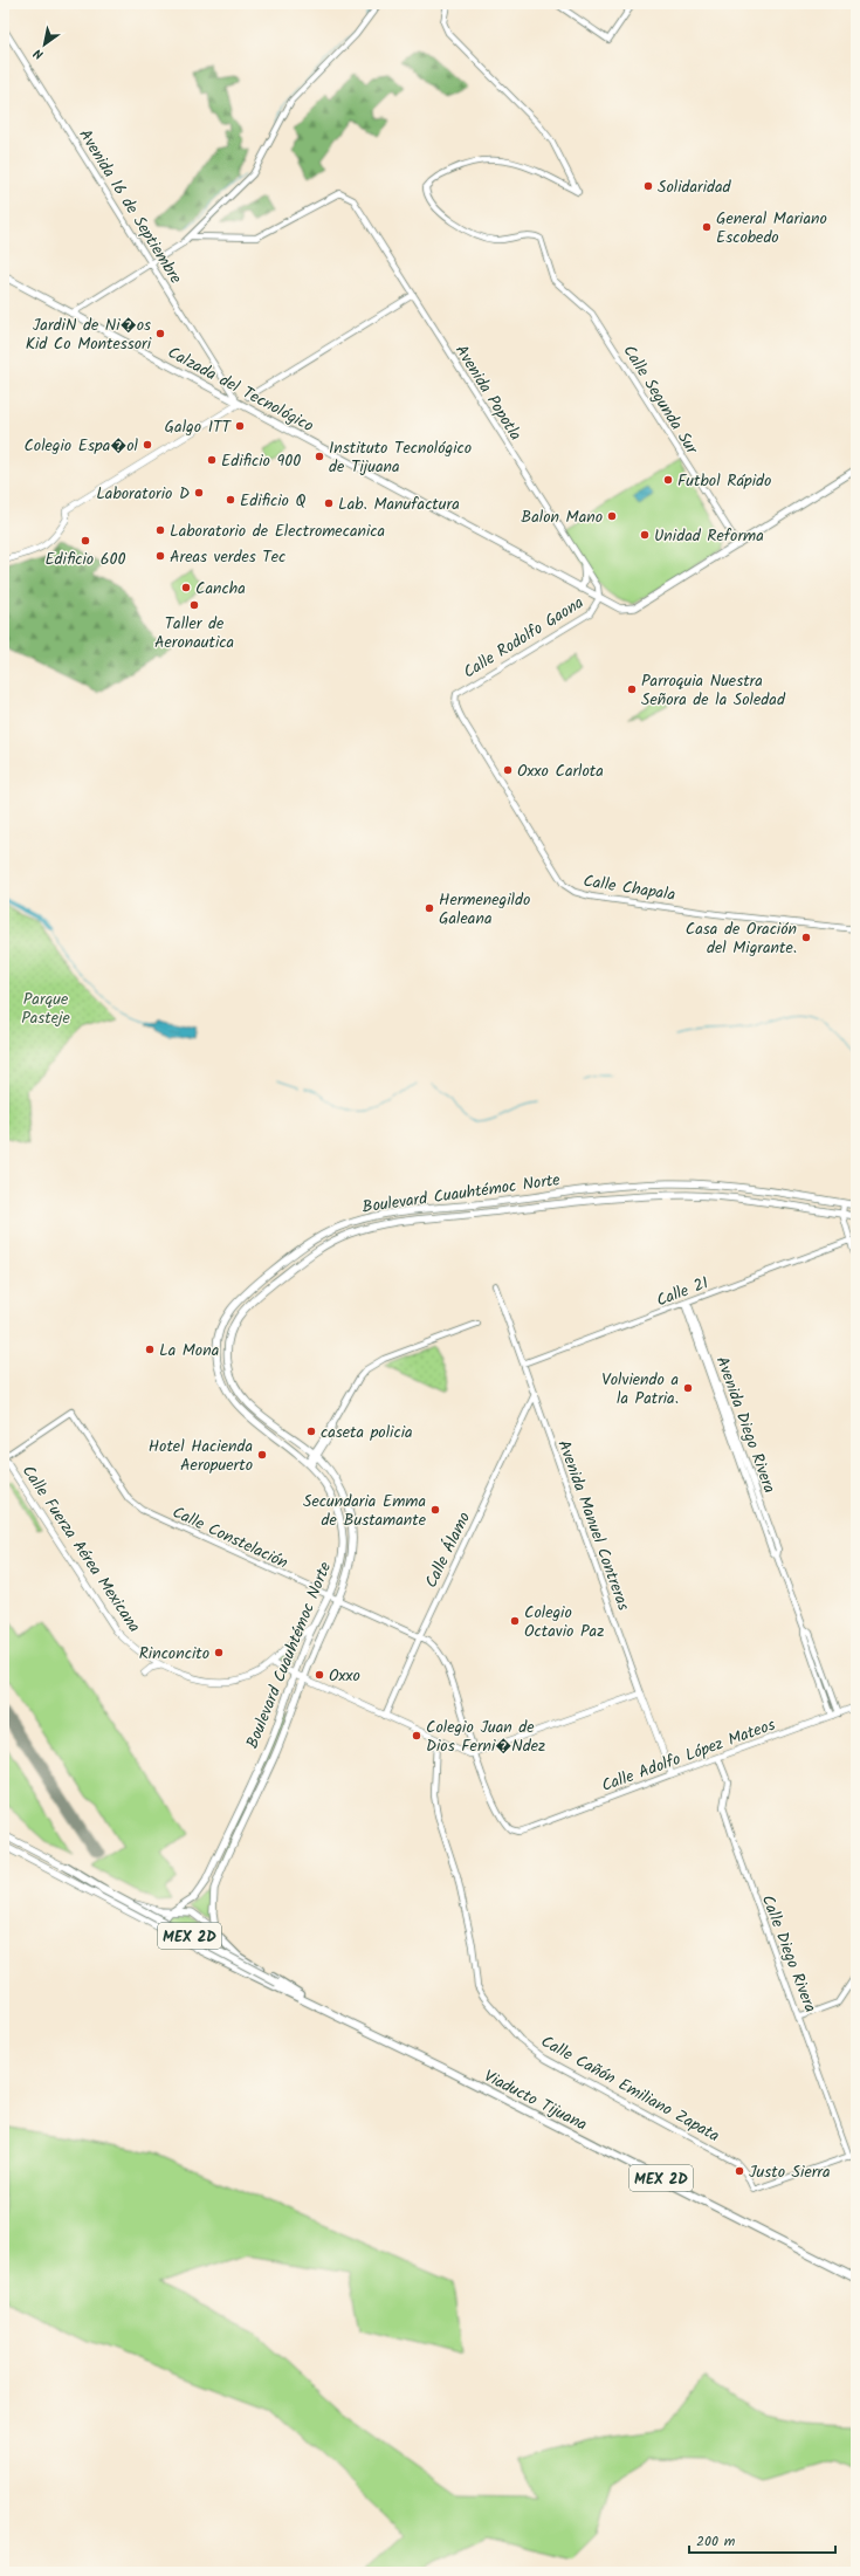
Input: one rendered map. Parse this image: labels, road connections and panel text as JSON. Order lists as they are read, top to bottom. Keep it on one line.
{"streets":{"highway":["MEX 2D","Viaducto Tijuana"],"main road":["Calzada del Tecnológico","Boulevard Cuauhtémoc Norte","Avenida Manuel Contreras","Calle Fuerza Aérea Mexicana","Calle Adolfo López Mateos"],"street":["Avenida 16 de Septiembre","Avenida Popotla","Calle Segunda Sur","Calle Rodolfo Gaona","Calle Chapala","Calle 21","Avenida Diego Rivera","Calle Constelación","Calle Álamo","Calle Diego Rivera","Calle Cañón Emiliano Zapata"]},"crossings":[["Avenida 16 de Septiembre","Calzada del Tecnológico"],["Calzada del Tecnológico","Avenida Popotla"],["Calzada del Tecnológico","Calle Segunda Sur"],["Calzada del Tecnológico","Calle Rodolfo Gaona"],["Avenida Popotla","Calle Rodolfo Gaona"],["Calle Rodolfo Gaona","Calle Chapala"],["Boulevard Cuauhtémoc Norte","Calle Constelación"],["Boulevard Cuauhtémoc Norte","Calle Fuerza Aérea Mexicana"],["Boulevard Cuauhtémoc Norte","MEX 2D"],["Calle 21","Avenida Diego Rivera"],["Calle 21","Avenida Manuel Contreras"],["Avenida Diego Rivera","Calle Adolfo López Mateos"],["Avenida Manuel Contreras","Calle Álamo"],["Avenida Manuel Contreras","Calle Adolfo López Mateos"],["Calle Constelación","Calle Fuerza Aérea Mexicana"],["Calle Constelación","Calle Álamo"],["Calle Constelación","Calle Adolfo López Mateos"],["Calle Adolfo López Mateos","Calle Diego Rivera"],["MEX 2D","Viaducto Tijuana"],["Calle Diego Rivera","Calle Cañón Emiliano Zapata"]],"parks":["Parque Pasteje"],"places":["Solidaridad","General Mariano Escobedo","JardiN de Ni�os Kid Co Montessori","Galgo ITT","Colegio Espa�ol","Instituto Tecnológico de Tijuana","Edificio 900","Futbol Rápido","Laboratorio D","Edificio Q","Lab. Manufactura","Balon Mano","Laboratorio de Electromecanica","Unidad Reforma","Edificio 600","Areas verdes Tec","Cancha","Taller de Aeronautica","Parroquia Nuestra Señora de la Soledad","Oxxo Carlota","Hermenegildo Galeana","Casa de Oración del Migrante.","La Mona","Volviendo a la Patria.","caseta policia","Hotel Hacienda Aeropuerto","Secundaria Emma de Bustamante","Colegio Octavio Paz","Rinconcito","Oxxo","Colegio Juan de Dios Ferni�Ndez","Justo Sierra"],"scale_bar":"200 m","north":"bottom left"}
